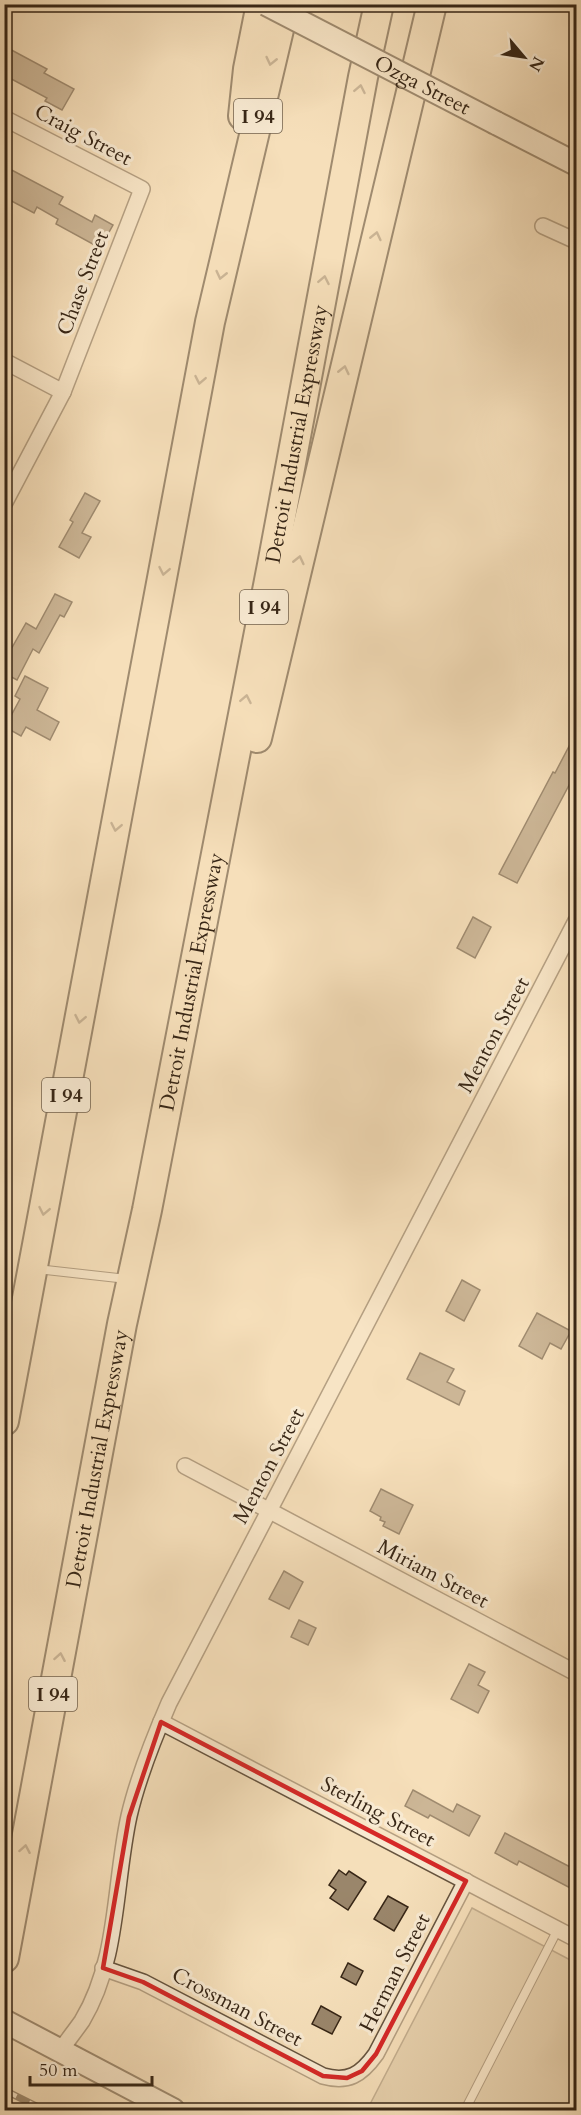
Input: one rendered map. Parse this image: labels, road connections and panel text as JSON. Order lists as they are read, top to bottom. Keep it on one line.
{"streets":{"highway":["I 94","Detroit Industrial Expressway"],"street":["Ozga Street","Craig Street","Chase Street","Menton Street","Miriam Street","Sterling Street","Herman Street","Crossman Street"]},"crossings":[["Craig Street","Chase Street"],["Menton Street","Miriam Street"],["Menton Street","Sterling Street"],["Menton Street","Crossman Street"],["Sterling Street","Herman Street"],["Herman Street","Crossman Street"]],"scale_bar":"50 m","north":"bottom right"}
